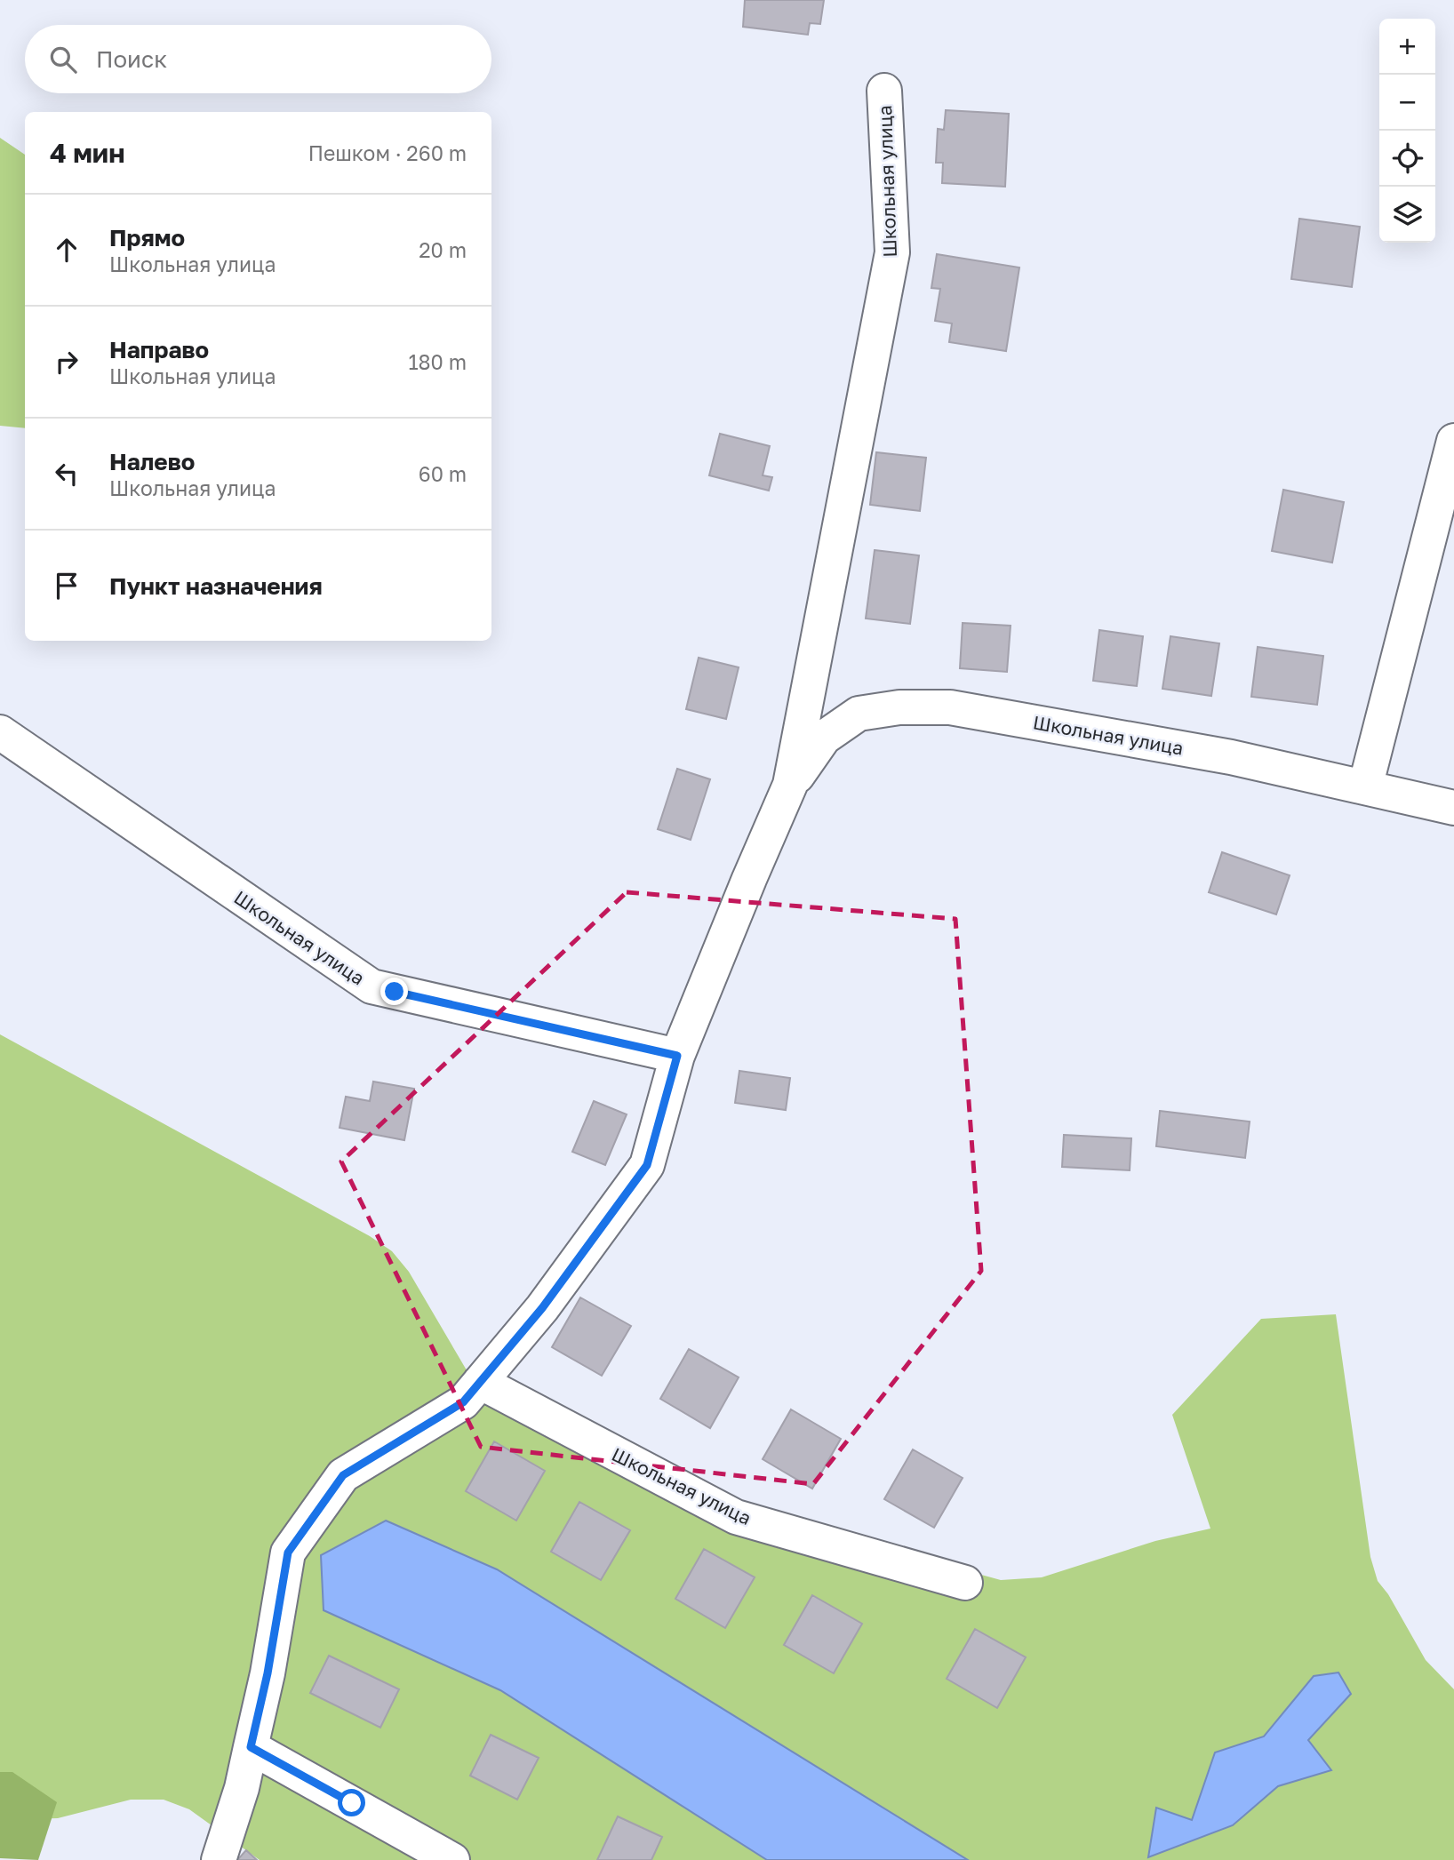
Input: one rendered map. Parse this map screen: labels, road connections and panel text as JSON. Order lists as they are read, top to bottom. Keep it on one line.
{"streets":{"street":["Школьная улица"]},"page":{"map_buttons":["+","−"],"search":"Поиск","heading":["4 мин","Пешком · 260 m"],"list":[["Прямо","Школьная улица","20 m"],["Направо","Школьная улица","180 m"],["Налево","Школьная улица","60 m"],"Пункт назначения"]}}
